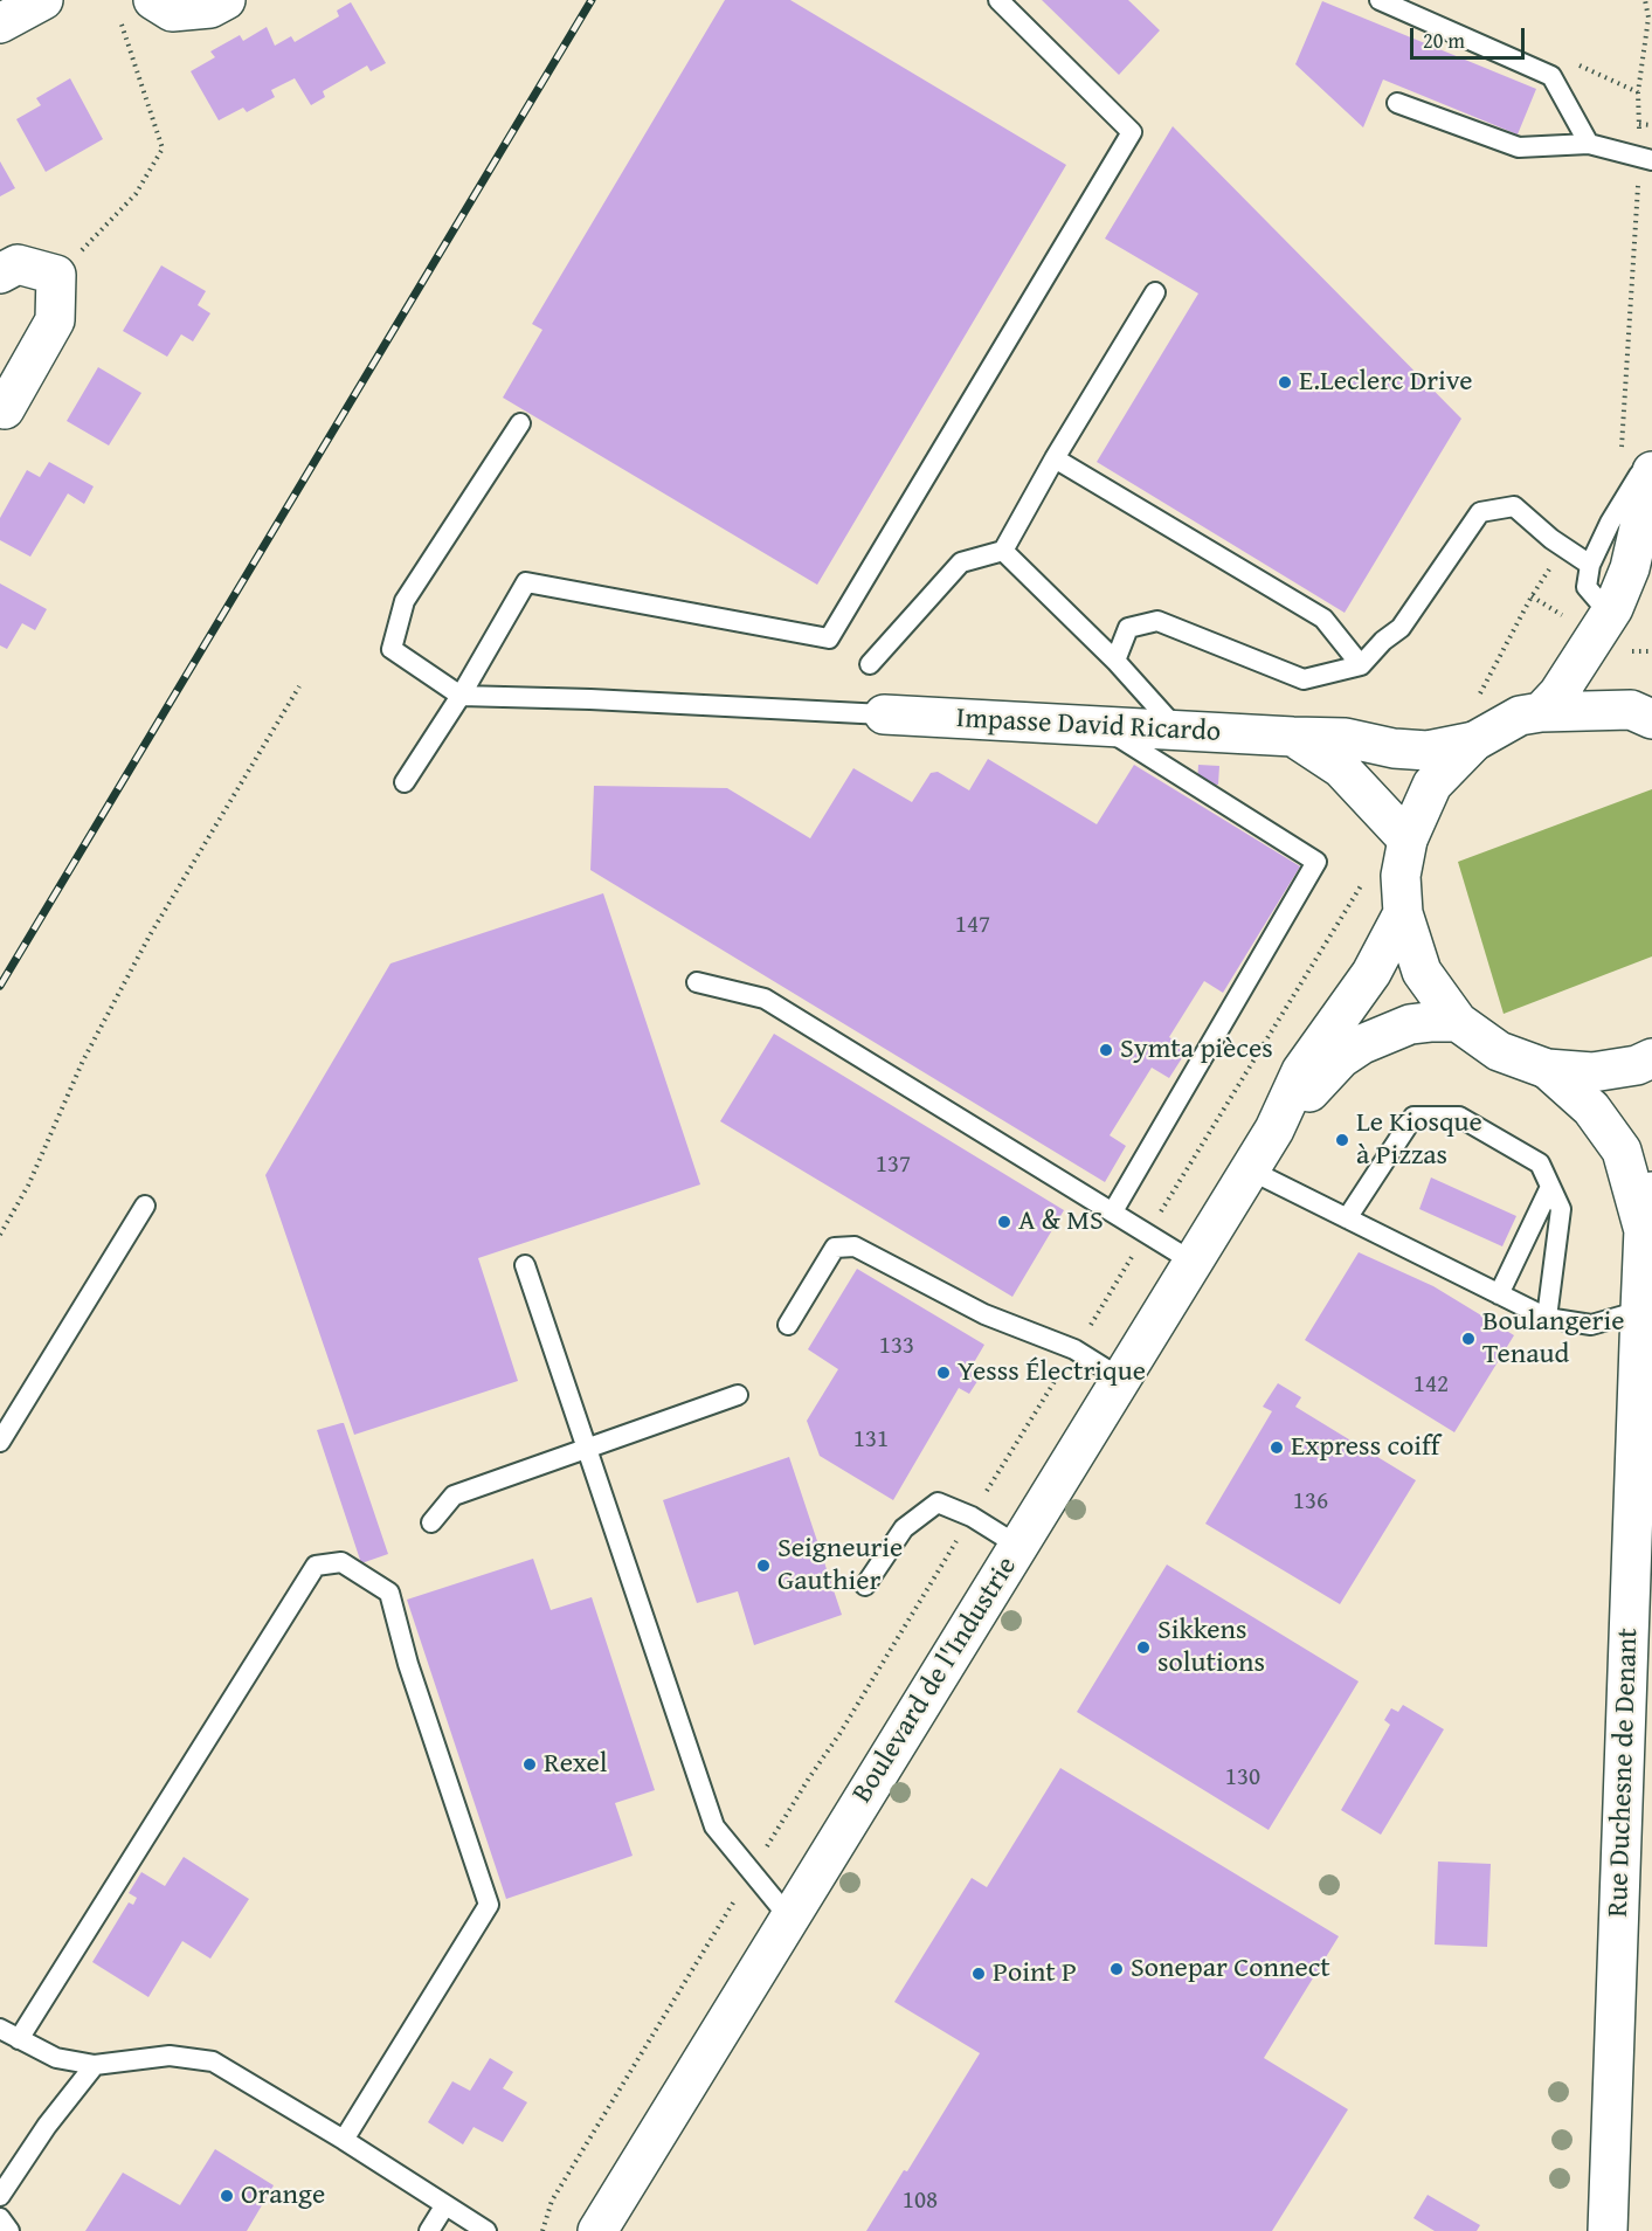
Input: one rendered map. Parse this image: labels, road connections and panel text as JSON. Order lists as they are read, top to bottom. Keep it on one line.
{"streets":{"main road":["Impasse David Ricardo","Boulevard de l'Industrie","Rue Duchesne de Denant"]},"places":["E.Leclerc Drive","Symta pièces","Le Kiosque à Pizzas","A & MS","Boulangerie Tenaud","Yesss Électrique","Express coiff","Seigneurie Gauthier","Sikkens solutions","Rexel","Sonepar Connect","Point P","Orange"],"house_numbers":["147","137","133","142","131","136","130","108"],"scale_bar":"20 m"}
